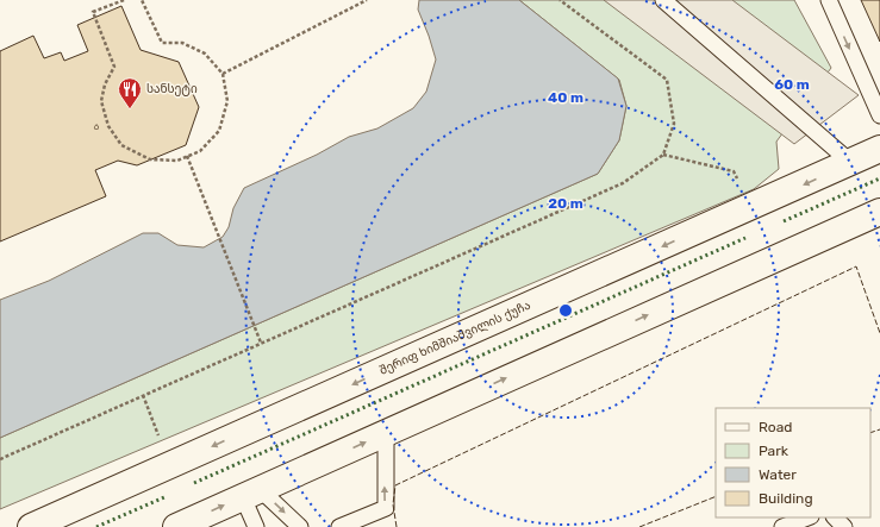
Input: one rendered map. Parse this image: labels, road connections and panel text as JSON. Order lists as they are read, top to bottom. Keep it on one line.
{"streets":{"main road":["შერიფ ხიმშიაშვილის ქუჩა"]},"places":{"restaurant":["სანსეტი"]},"house_numbers":["6"],"legend":["Road","Park","Water","Building"],"rings":["60 m","40 m","20 m"]}
